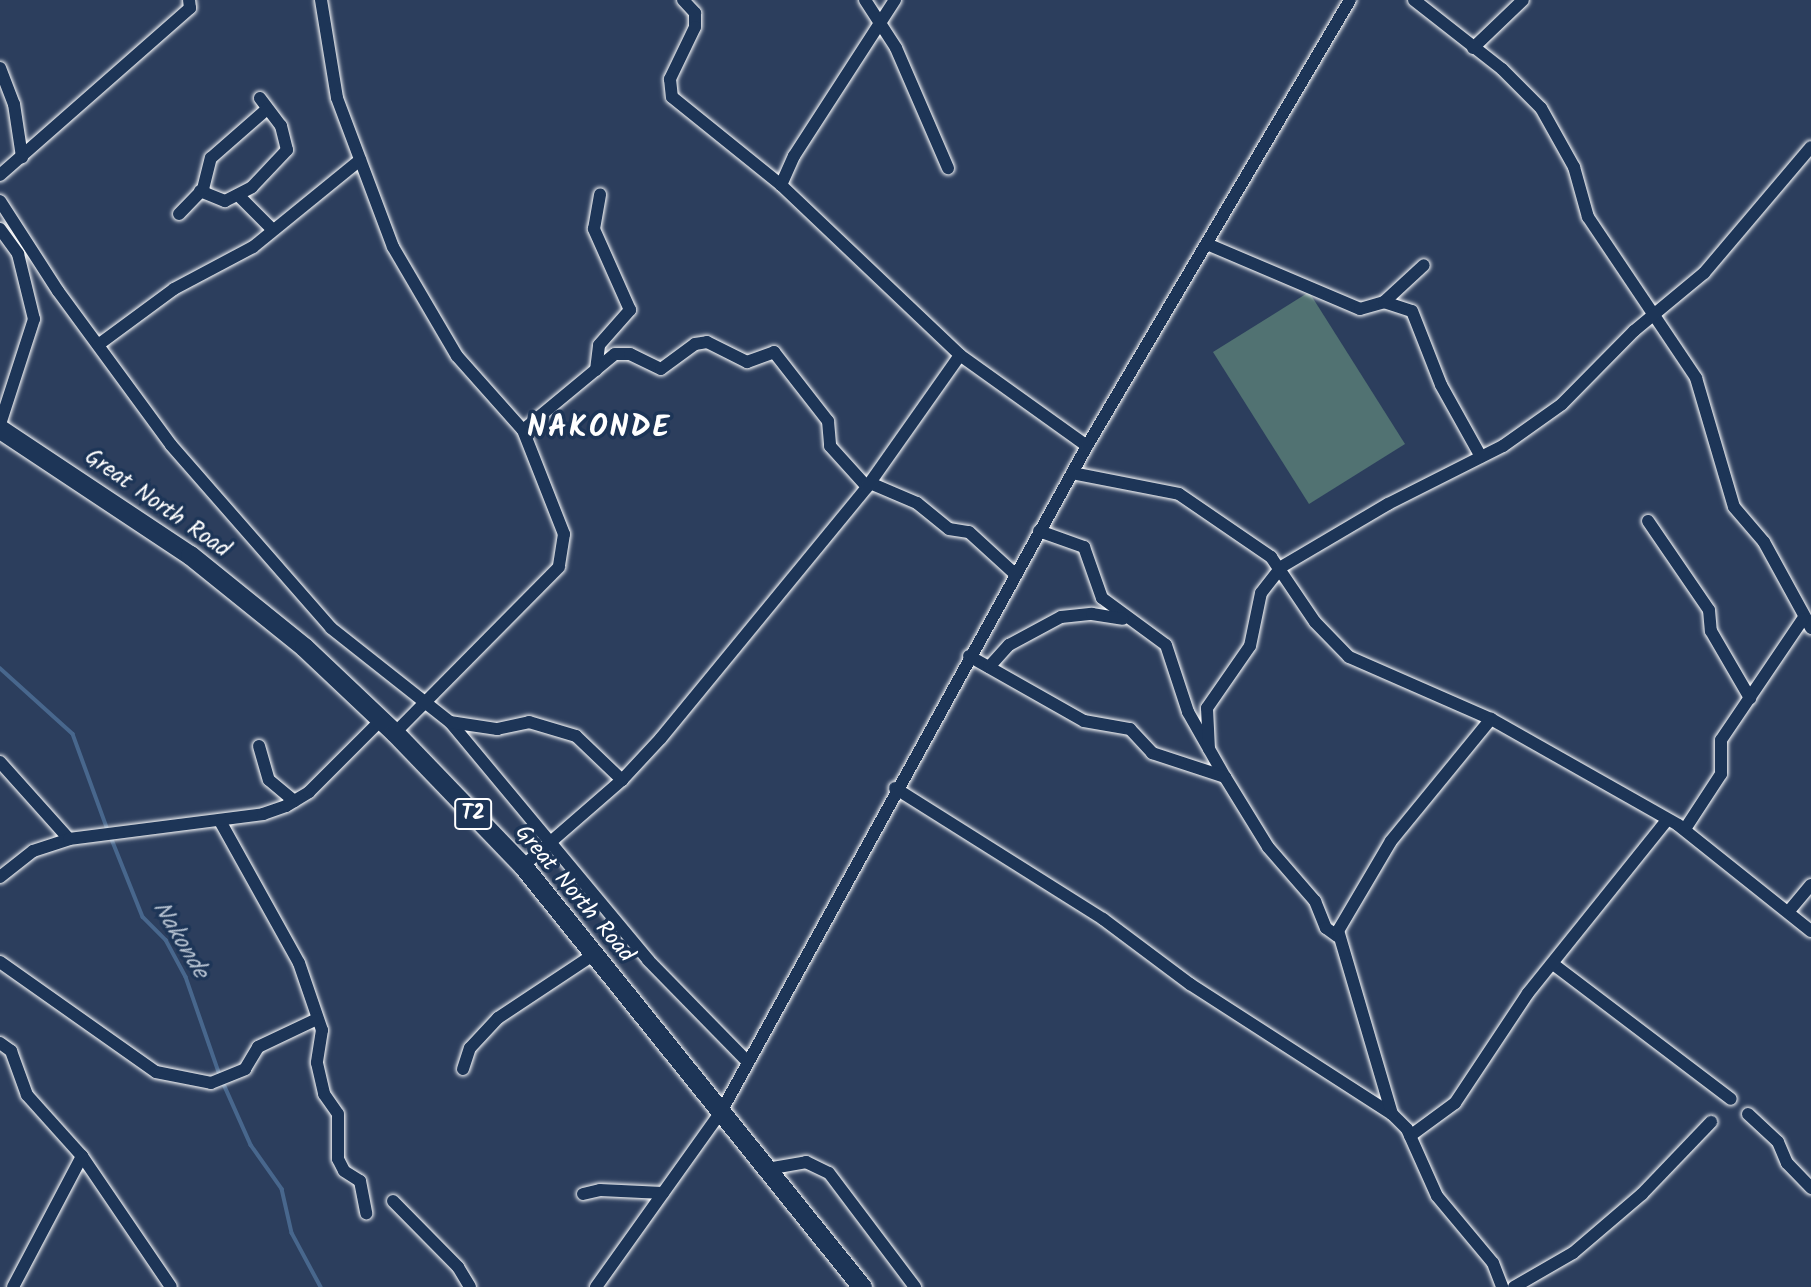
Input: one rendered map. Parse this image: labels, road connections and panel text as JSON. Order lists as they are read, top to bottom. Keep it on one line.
{"streets":{"highway":["Great North Road","T2"]},"districts":["NAKONDE"],"water":["Nakonde"]}
